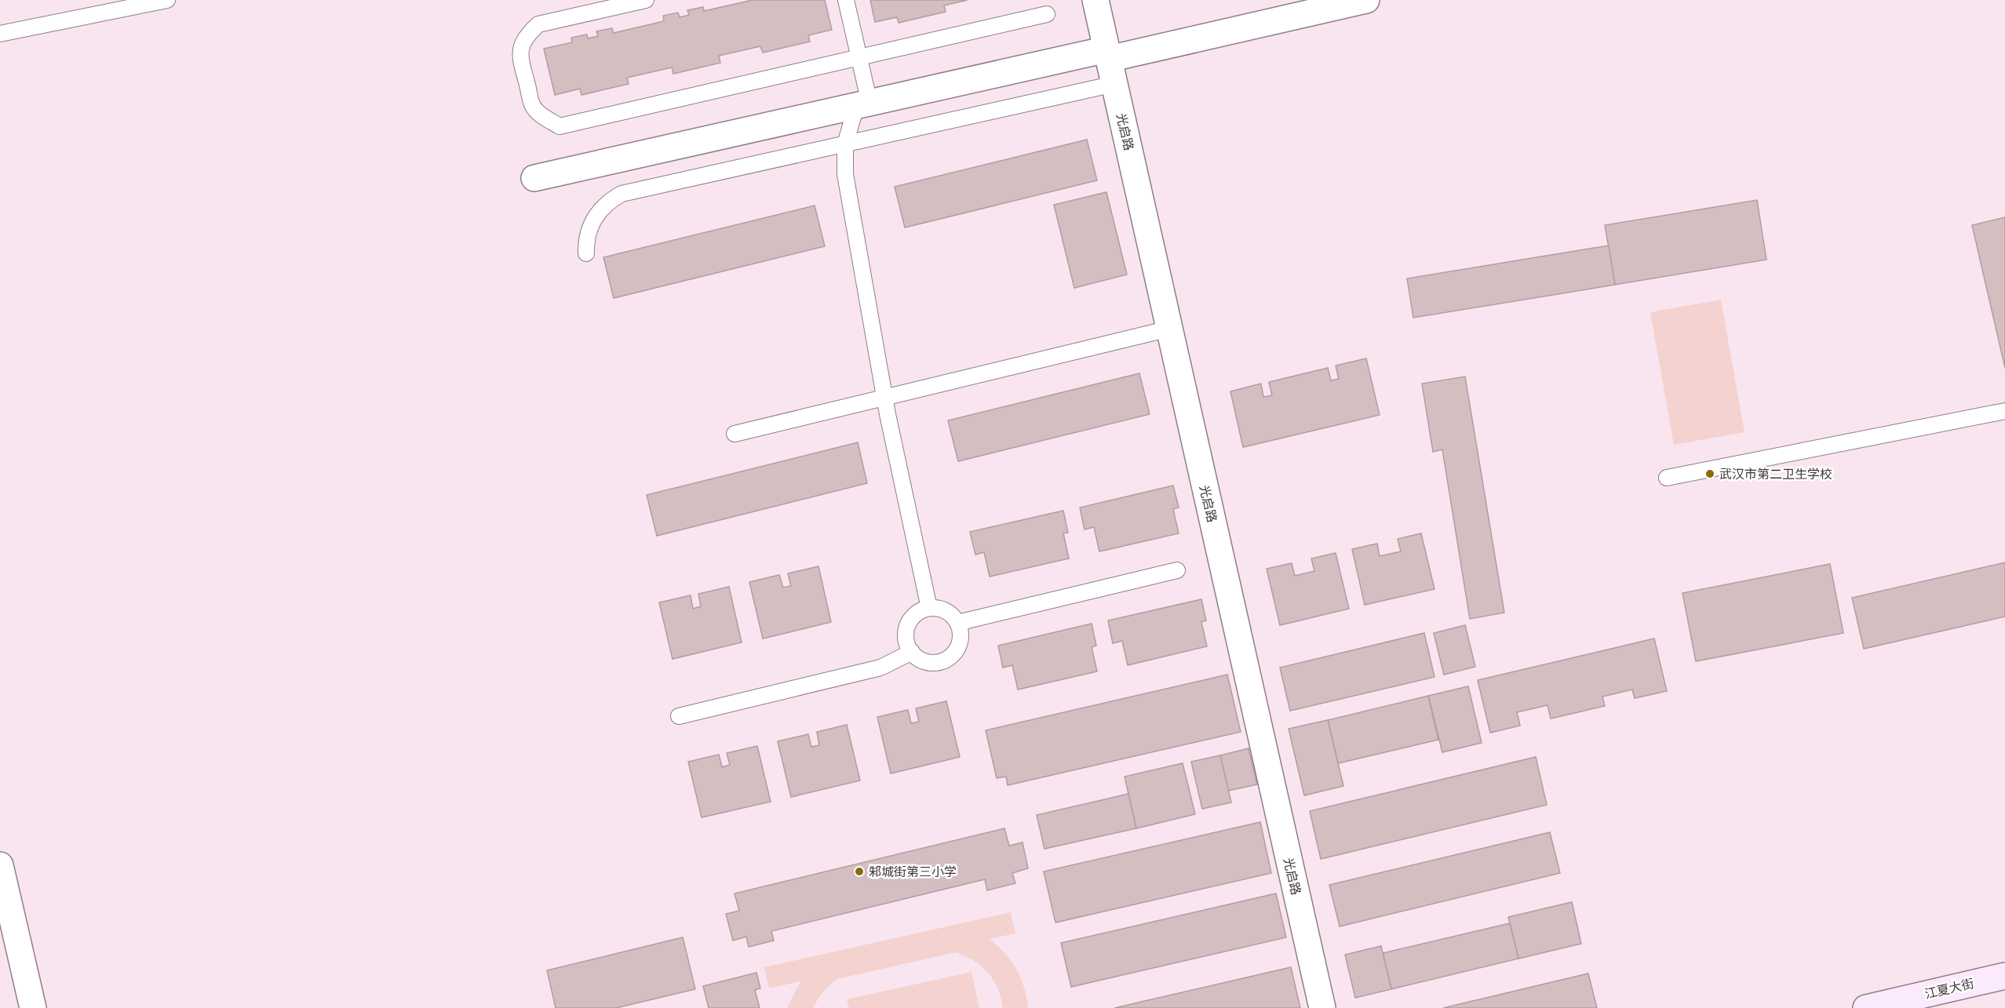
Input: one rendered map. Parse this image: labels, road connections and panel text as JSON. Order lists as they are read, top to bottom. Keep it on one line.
{"streets":{"street":["光启路","江夏大街"]},"places":["武汉市第二卫生学校","邾城街第三小学"]}
